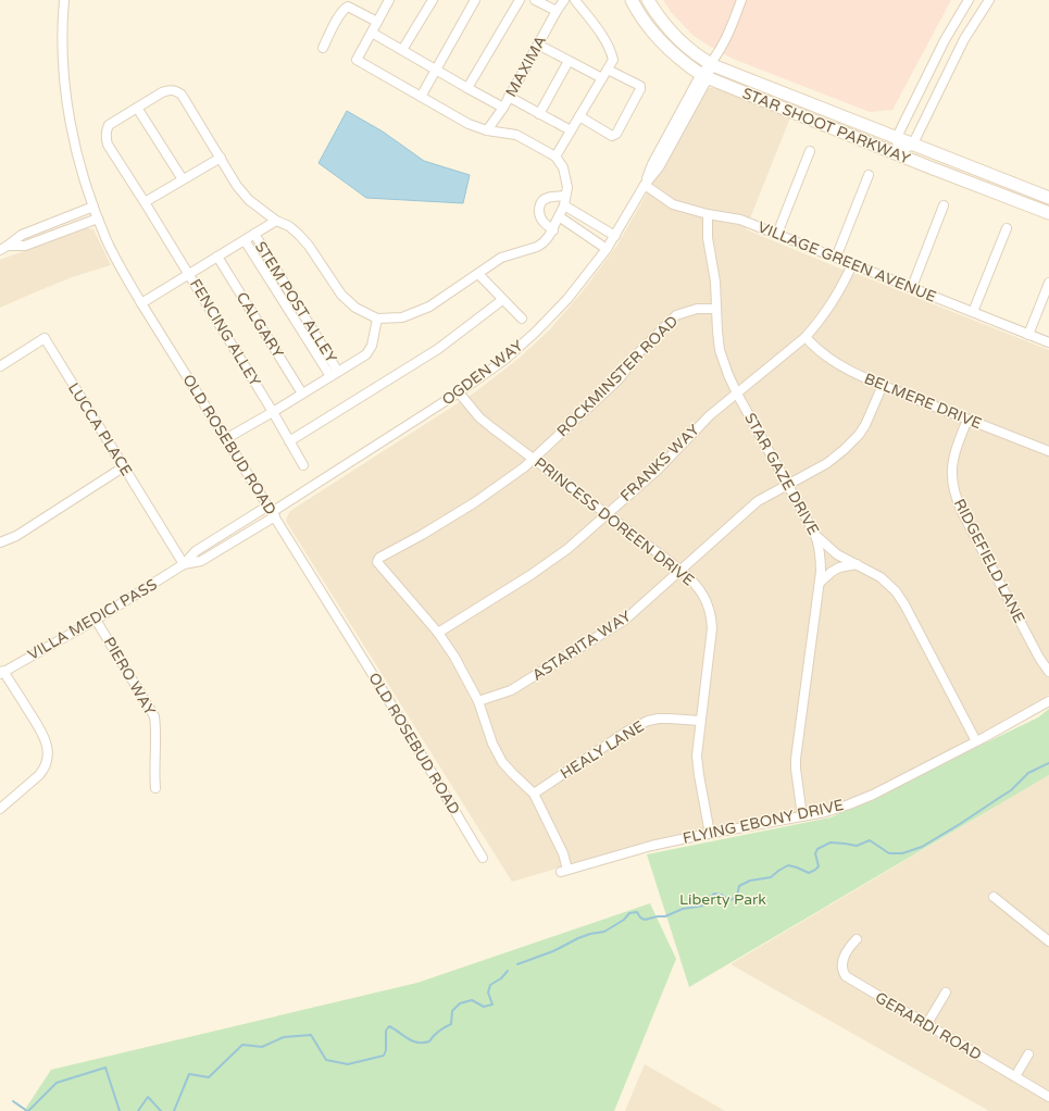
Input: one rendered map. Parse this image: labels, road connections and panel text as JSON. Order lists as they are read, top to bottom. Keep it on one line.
{"streets":{"street":["MAXIMA","STAR SHOOT PARKWAY","VILLAGE GREEN AVENUE","STEM POST ALLEY","CALGARY","FENCING ALLEY","OGDEN WAY","ROCKMINSTER ROAD","BELMERE DRIVE","LUCCA PLACE","OLD ROSEBUD ROAD","FRANKS WAY","STAR GAZE DRIVE","PRINCESS DOREEN DRIVE","RIDGEFIELD LANE","VILLA MEDICI PASS","ASTARITA WAY","PIERO WAY","HEALY LANE","FLYING EBONY DRIVE","GERARDI ROAD"]},"crossings":[["STAR SHOOT PARKWAY","OGDEN WAY"],["VILLAGE GREEN AVENUE","OGDEN WAY"],["VILLAGE GREEN AVENUE","FRANKS WAY"],["VILLAGE GREEN AVENUE","STAR GAZE DRIVE"],["OGDEN WAY","OLD ROSEBUD ROAD"],["OGDEN WAY","PRINCESS DOREEN DRIVE"],["OGDEN WAY","VILLA MEDICI PASS"],["ROCKMINSTER ROAD","FRANKS WAY"],["ROCKMINSTER ROAD","STAR GAZE DRIVE"],["ROCKMINSTER ROAD","PRINCESS DOREEN DRIVE"],["ROCKMINSTER ROAD","ASTARITA WAY"],["ROCKMINSTER ROAD","HEALY LANE"],["ROCKMINSTER ROAD","FLYING EBONY DRIVE"],["BELMERE DRIVE","FRANKS WAY"],["BELMERE DRIVE","RIDGEFIELD LANE"],["BELMERE DRIVE","ASTARITA WAY"],["LUCCA PLACE","VILLA MEDICI PASS"],["OLD ROSEBUD ROAD","VILLA MEDICI PASS"],["FRANKS WAY","STAR GAZE DRIVE"],["FRANKS WAY","PRINCESS DOREEN DRIVE"],["STAR GAZE DRIVE","ASTARITA WAY"],["STAR GAZE DRIVE","FLYING EBONY DRIVE"],["PRINCESS DOREEN DRIVE","ASTARITA WAY"],["PRINCESS DOREEN DRIVE","HEALY LANE"],["PRINCESS DOREEN DRIVE","FLYING EBONY DRIVE"],["VILLA MEDICI PASS","PIERO WAY"]],"parks":["Liberty Park"]}
